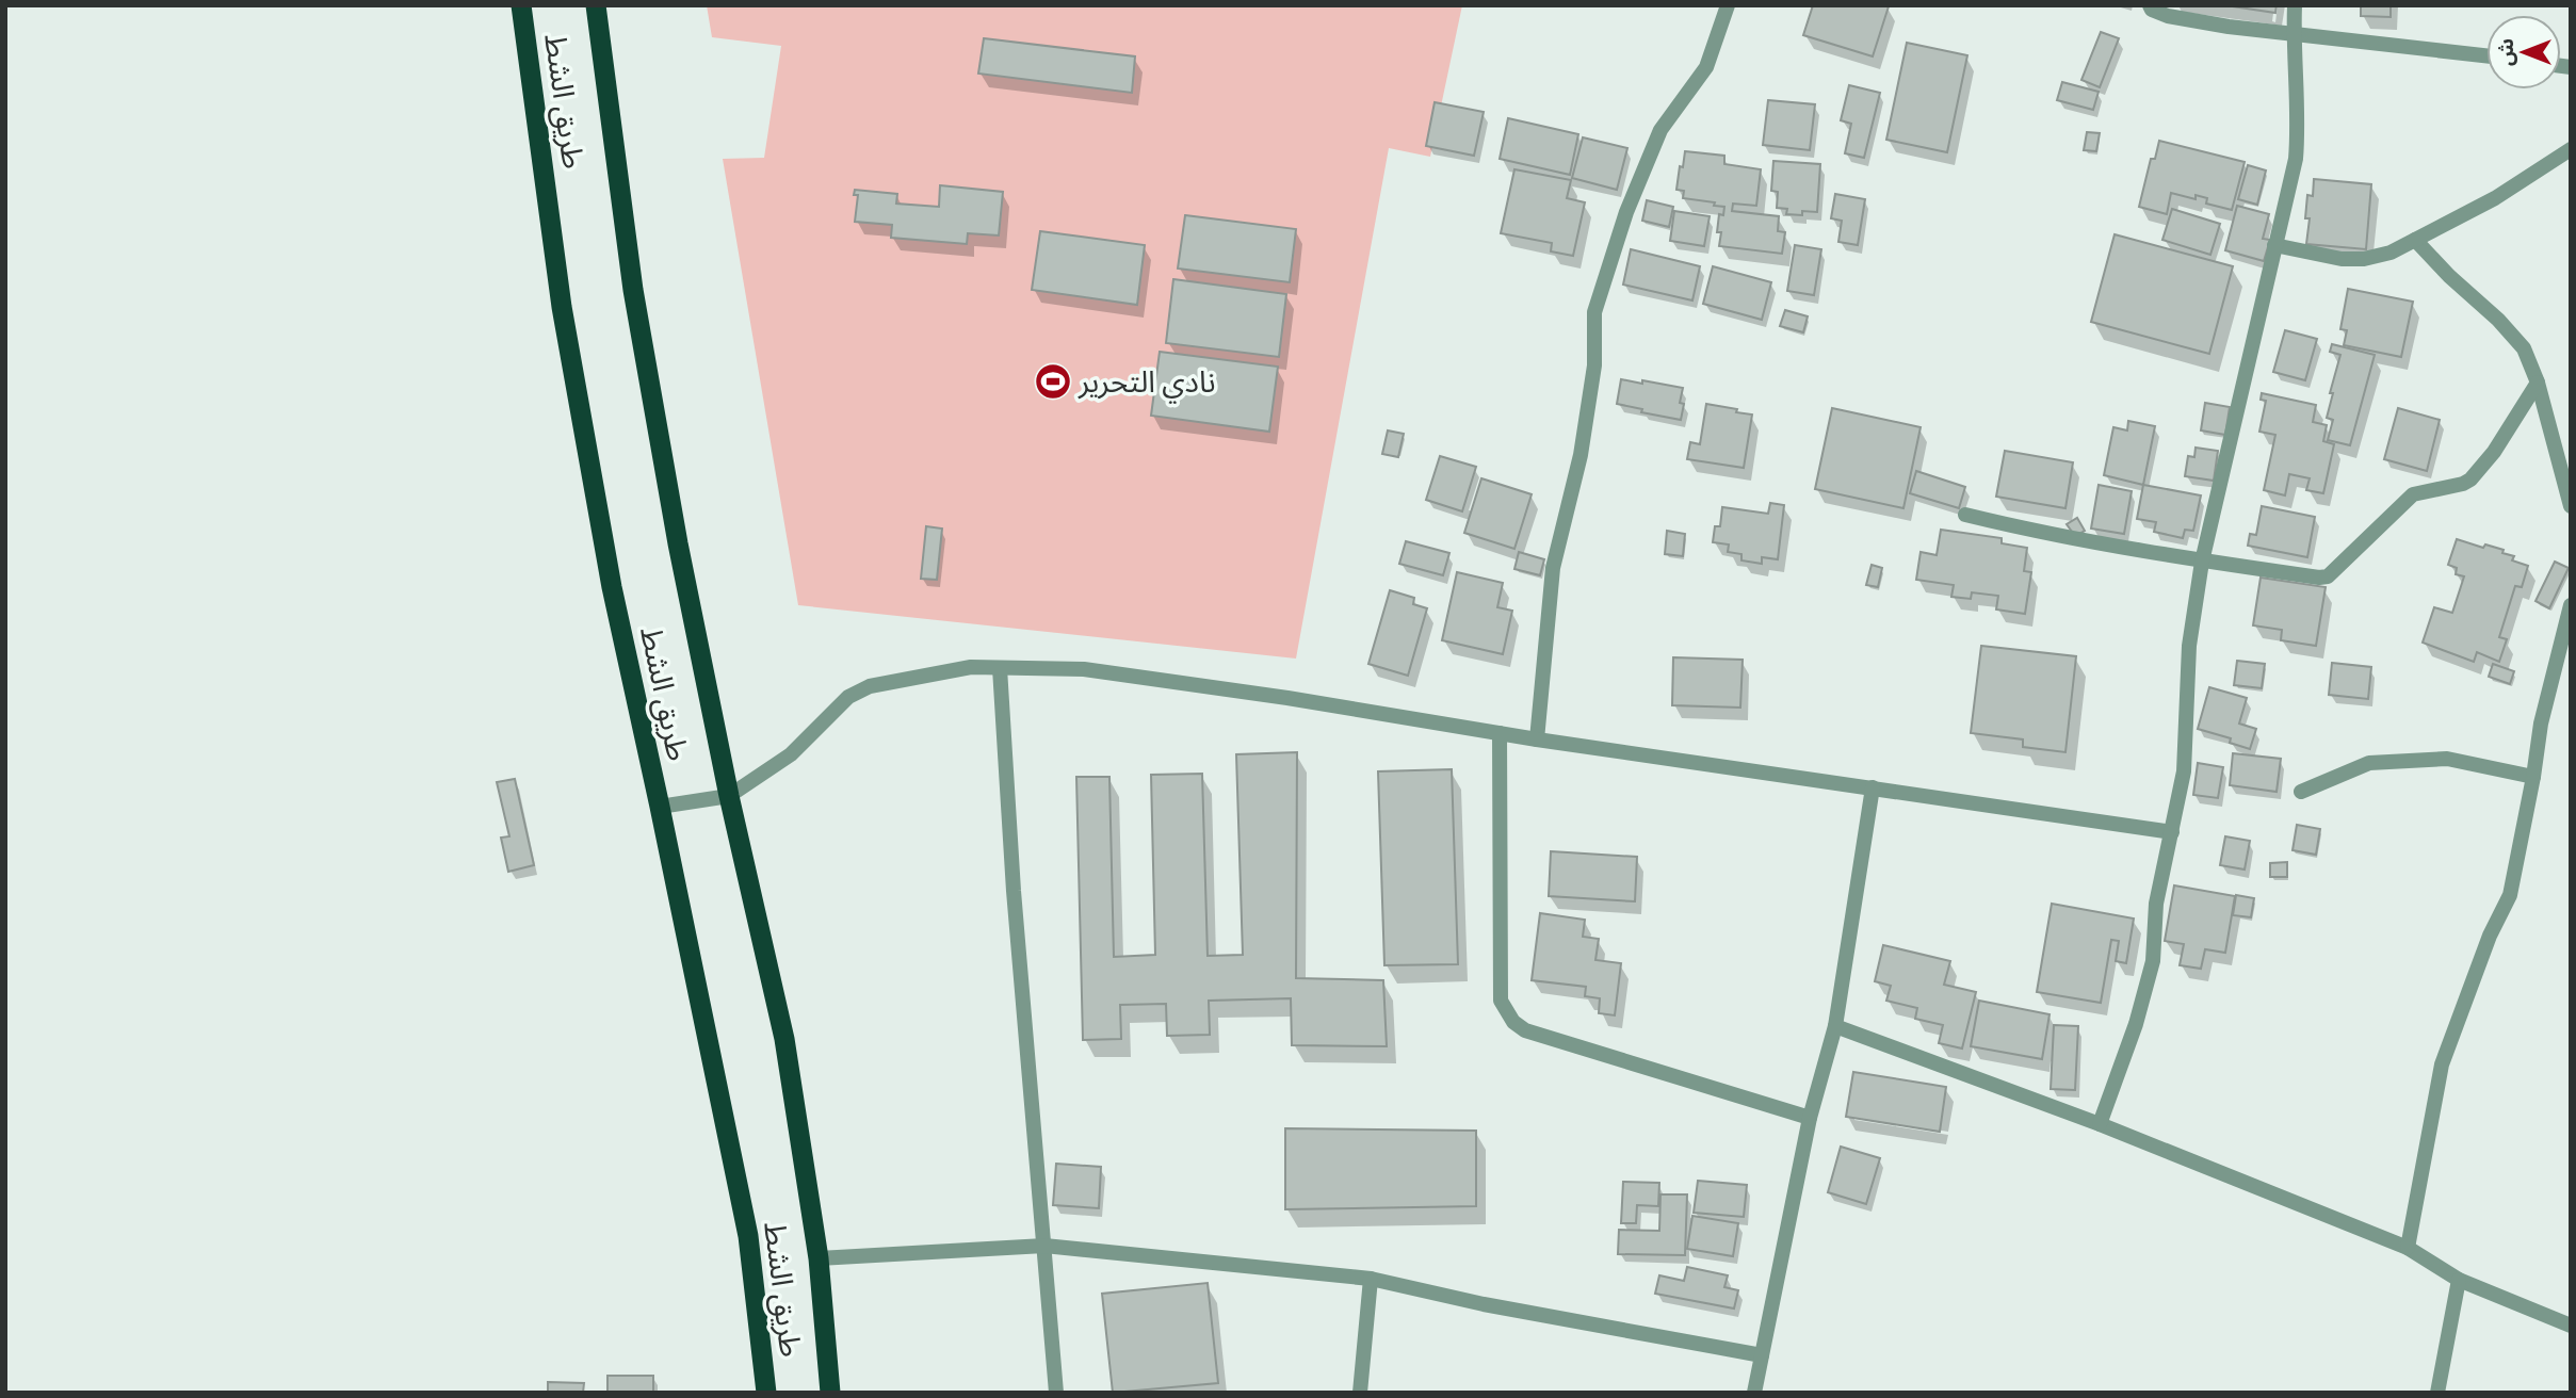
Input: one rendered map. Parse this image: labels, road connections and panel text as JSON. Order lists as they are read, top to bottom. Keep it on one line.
{"streets":{"highway":["طريق الشط"]},"places":{"sports":["نادي التحرير"]},"north":"left"}
